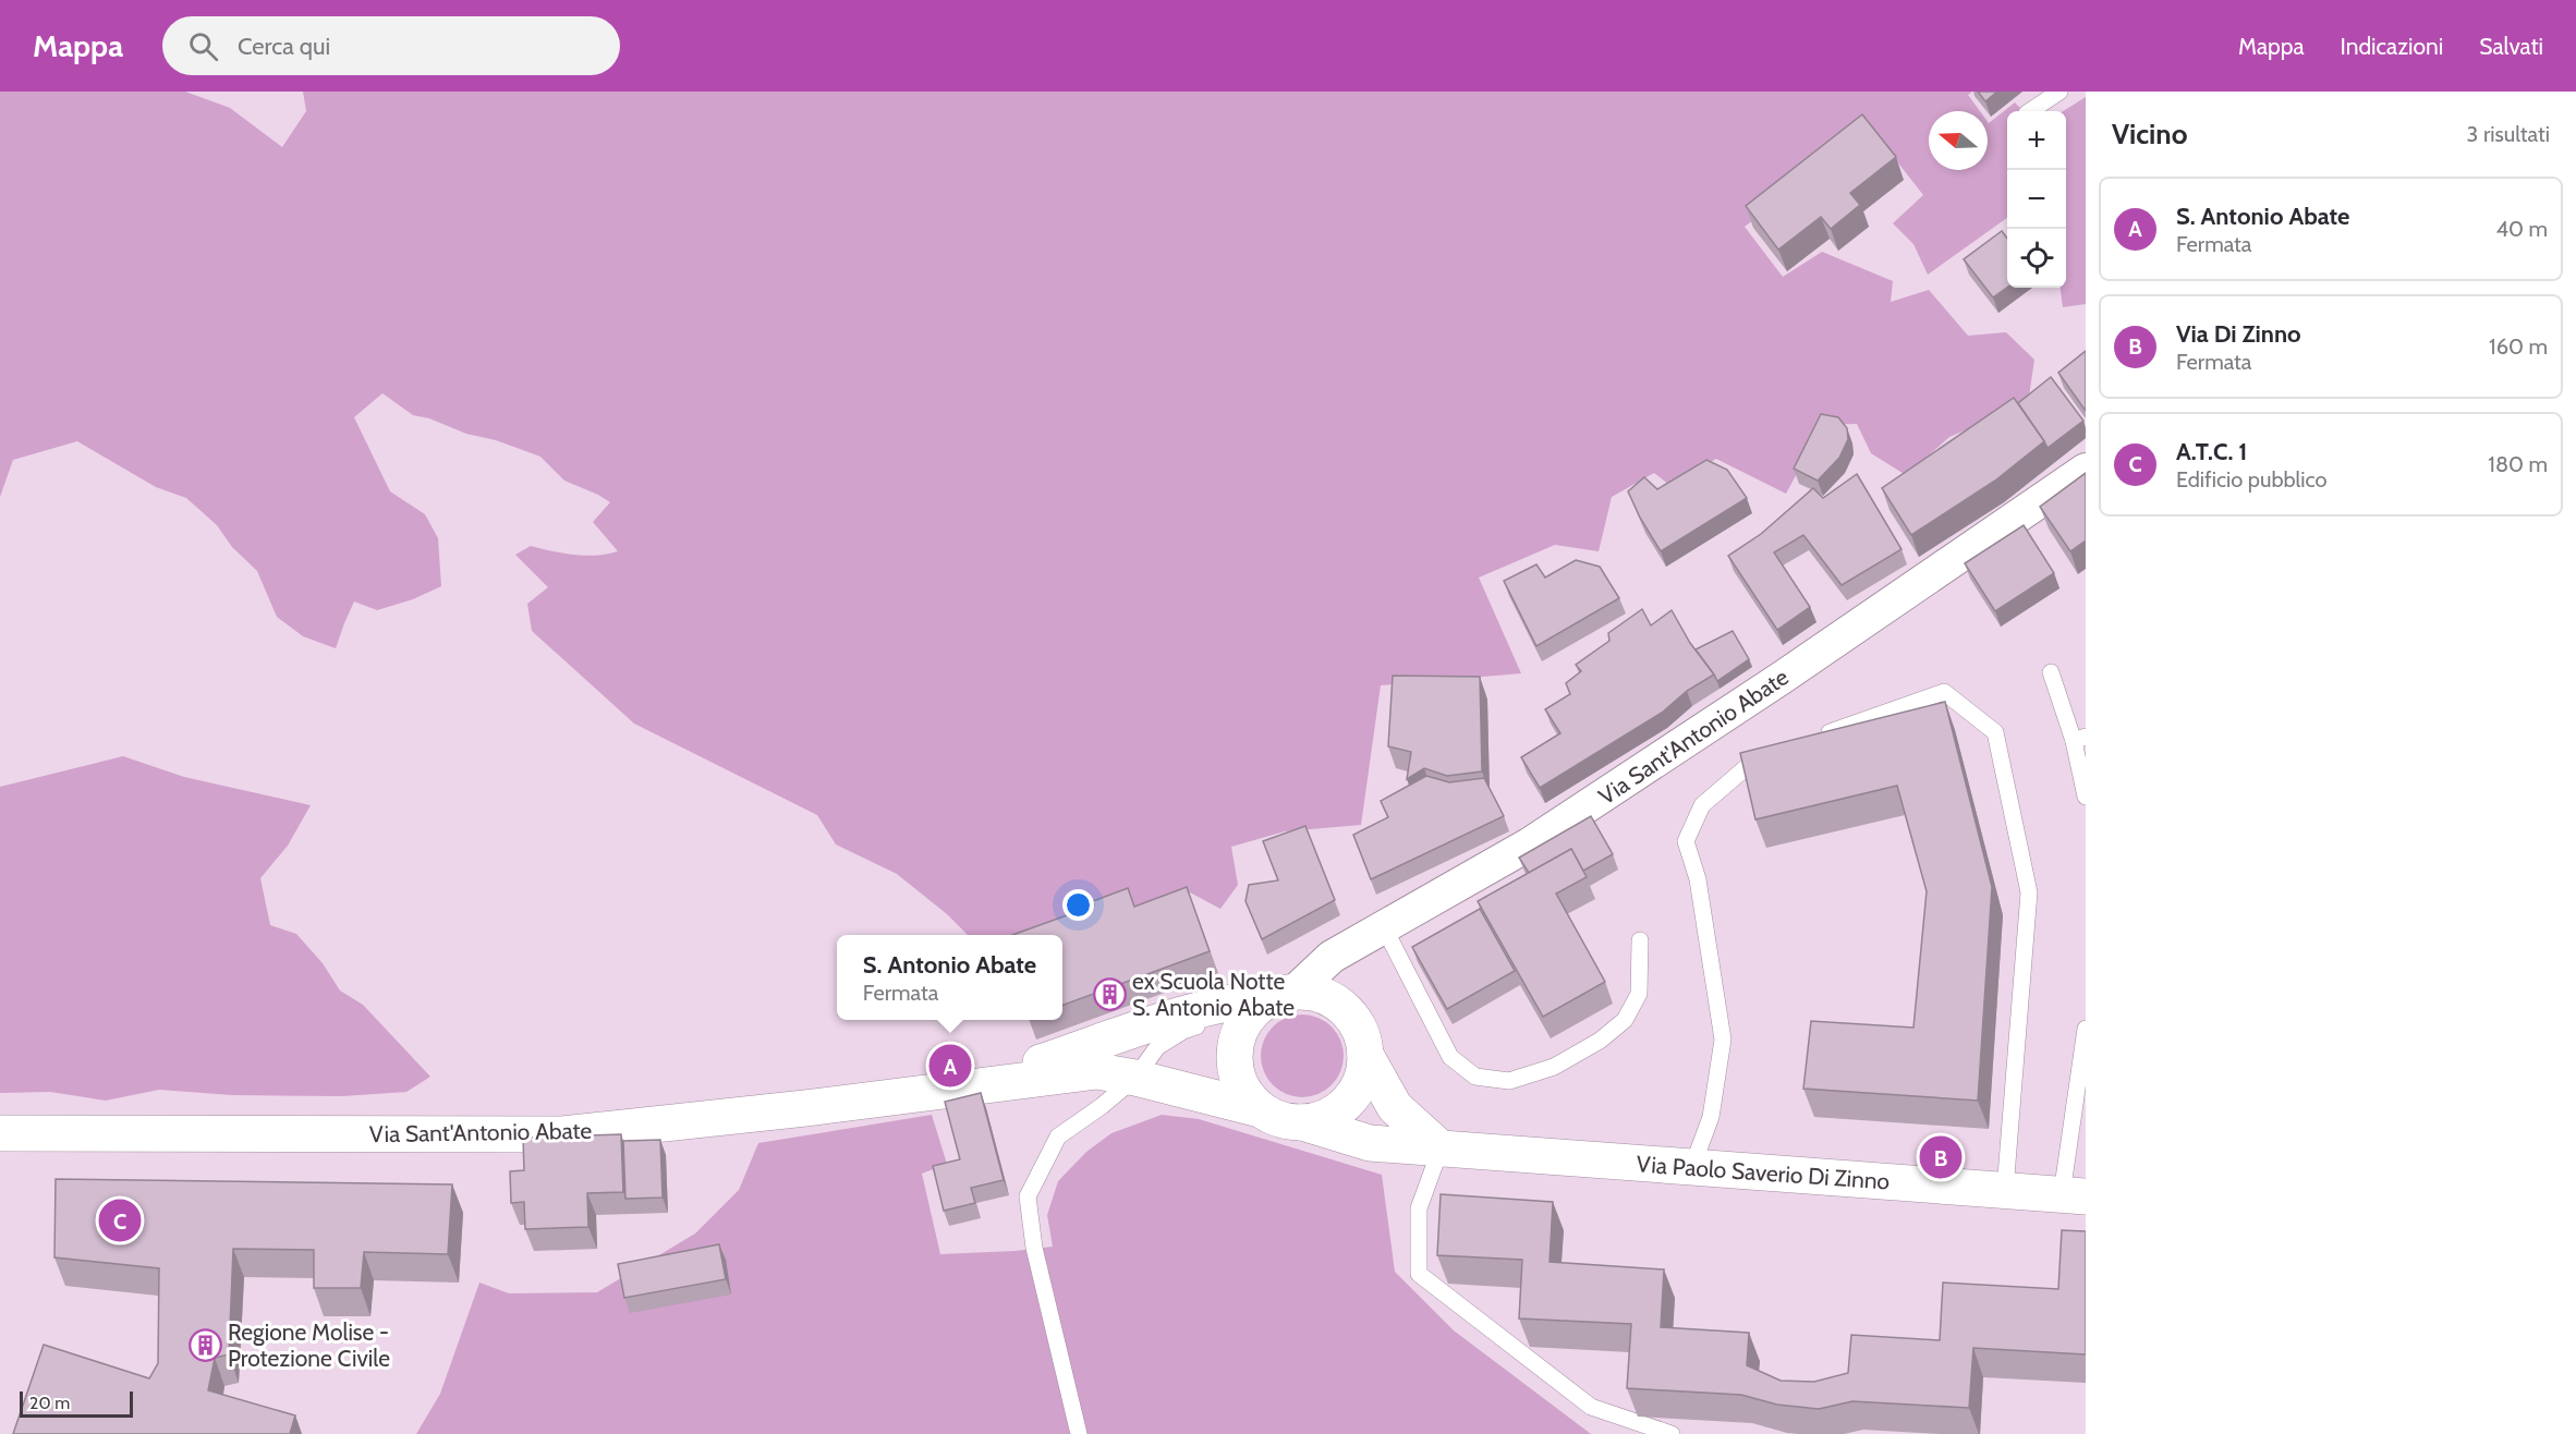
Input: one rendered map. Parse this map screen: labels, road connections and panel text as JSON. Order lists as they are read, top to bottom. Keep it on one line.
{"streets":{"street":["Via Sant'Antonio Abate","Via Paolo Saverio Di Zinno"]},"crossings":[["Via Sant'Antonio Abate","Via Paolo Saverio Di Zinno"]],"places":{"building":["ex Scuola Notte S. Antonio Abate","Regione Molise - Protezione Civile"]},"scale_bar":"20 m","north":"left","page":{"header":"Mappa","search":"Cerca qui","nav":["Mappa","Indicazioni","Salvati"],"heading":["Vicino","3 risultati"],"map_buttons":["+","−"],"list":[{"mark":"A","name":"S. Antonio Abate","note":"Fermata","value":"40 m"},{"mark":"B","name":"Via Di Zinno","note":"Fermata","value":"160 m"},{"mark":"C","name":"A.T.C. 1","note":"Edificio pubblico","value":"180 m"}],"popup":["S. Antonio Abate","Fermata"],"pins":["A","B","C"],"scale":"20 m"}}
